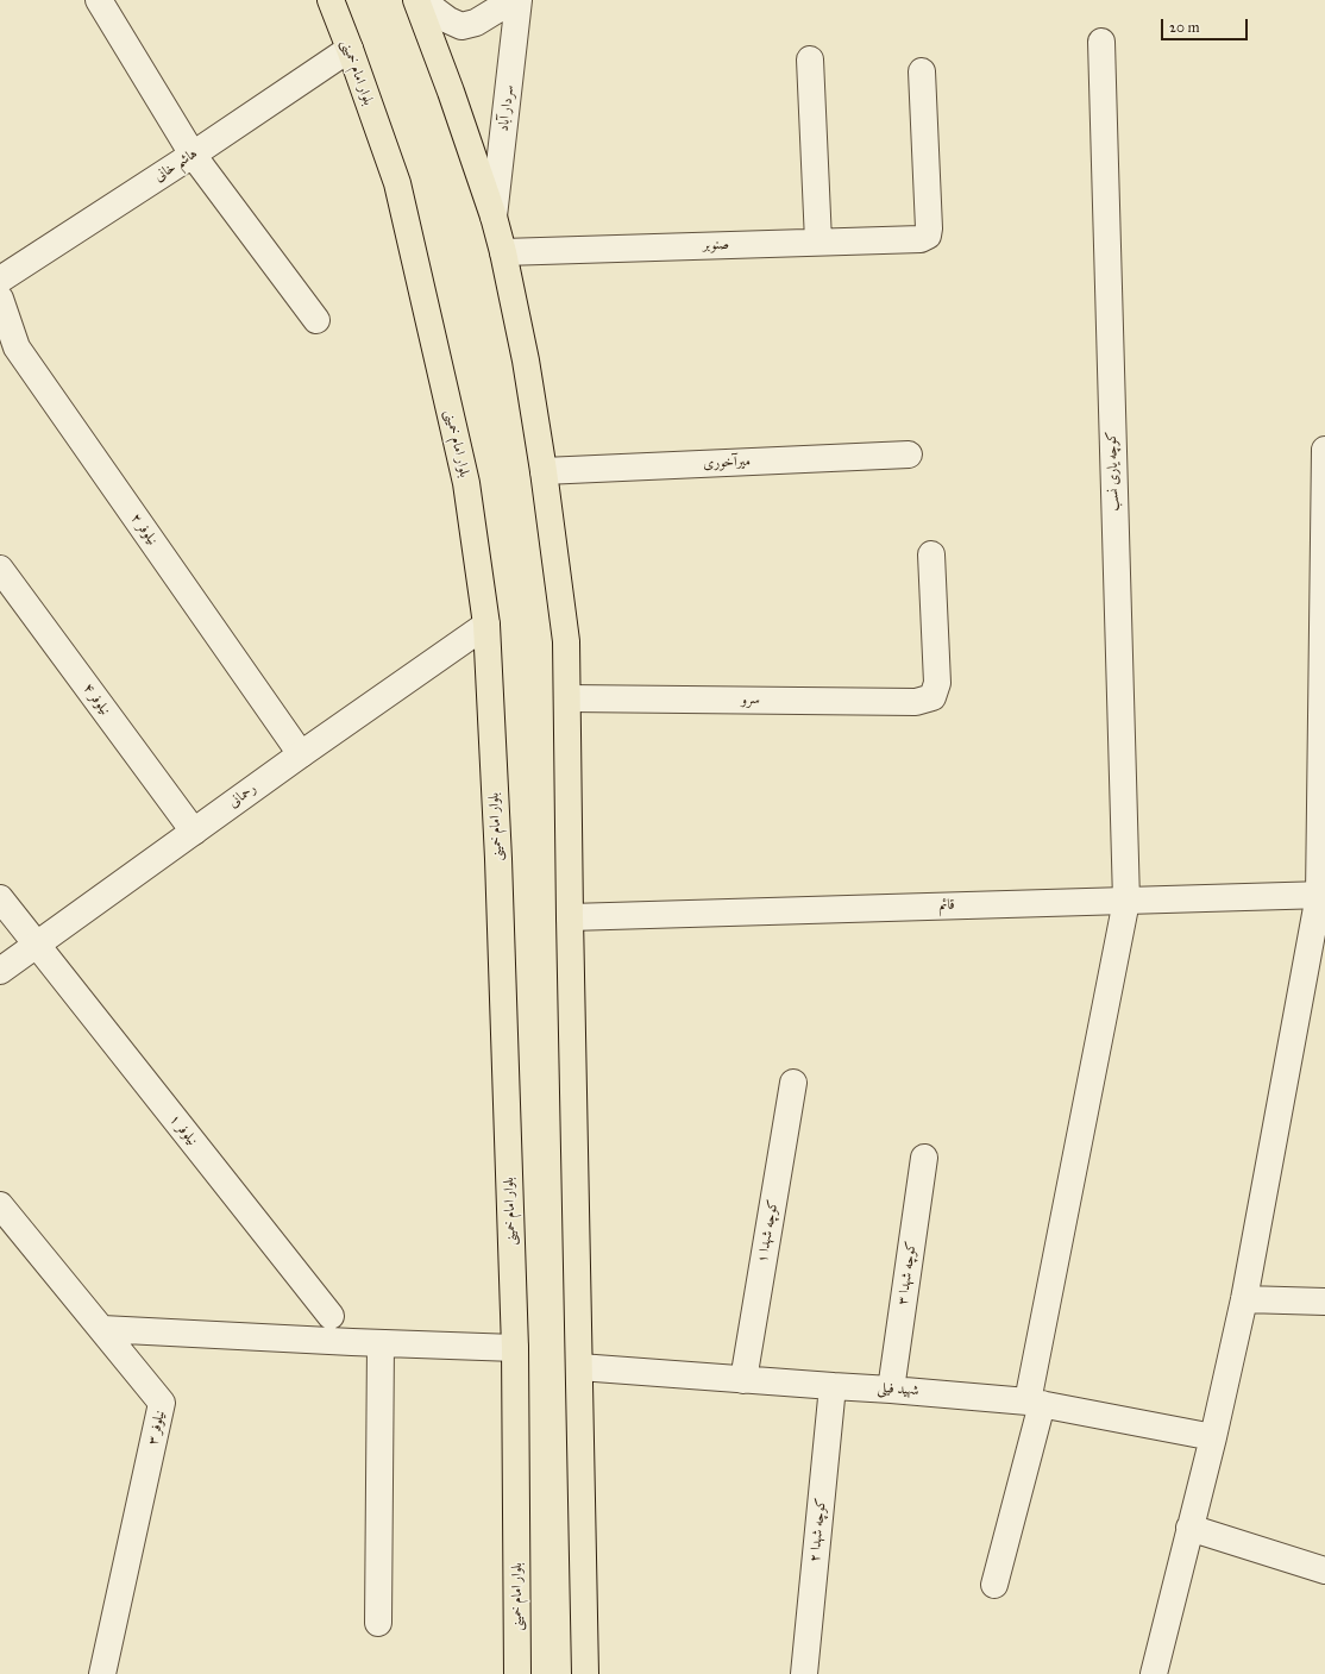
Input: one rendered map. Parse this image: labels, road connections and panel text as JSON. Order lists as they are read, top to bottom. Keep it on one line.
{"streets":{"main road":["بلوار امام خمینی"],"street":["سردار آباد","هاشم خانی","صنوبر","میرآخوری","کوچه یاری نسب","نیلوفر ۲","نیلوفر ۴","سرو","رحمانی","قائم","نیلوفر ۱","کوچه شهدا ۱","کوچه شهدا ۳","شهید فیلی","نیلوفر ۳","کوچه شهدا ۲"]},"crossings":[["بلوار امام خمینی","هاشم خانی"],["بلوار امام خمینی","رحمانی"],["کوچه یاری نسب","قائم"],["کوچه یاری نسب","شهید فیلی"],["نیلوفر ۲","رحمانی"],["نیلوفر ۴","رحمانی"],["رحمانی","نیلوفر ۱"],["کوچه شهدا ۱","شهید فیلی"],["کوچه شهدا ۳","شهید فیلی"],["شهید فیلی","کوچه شهدا ۲"]],"scale_bar":"20 m"}
